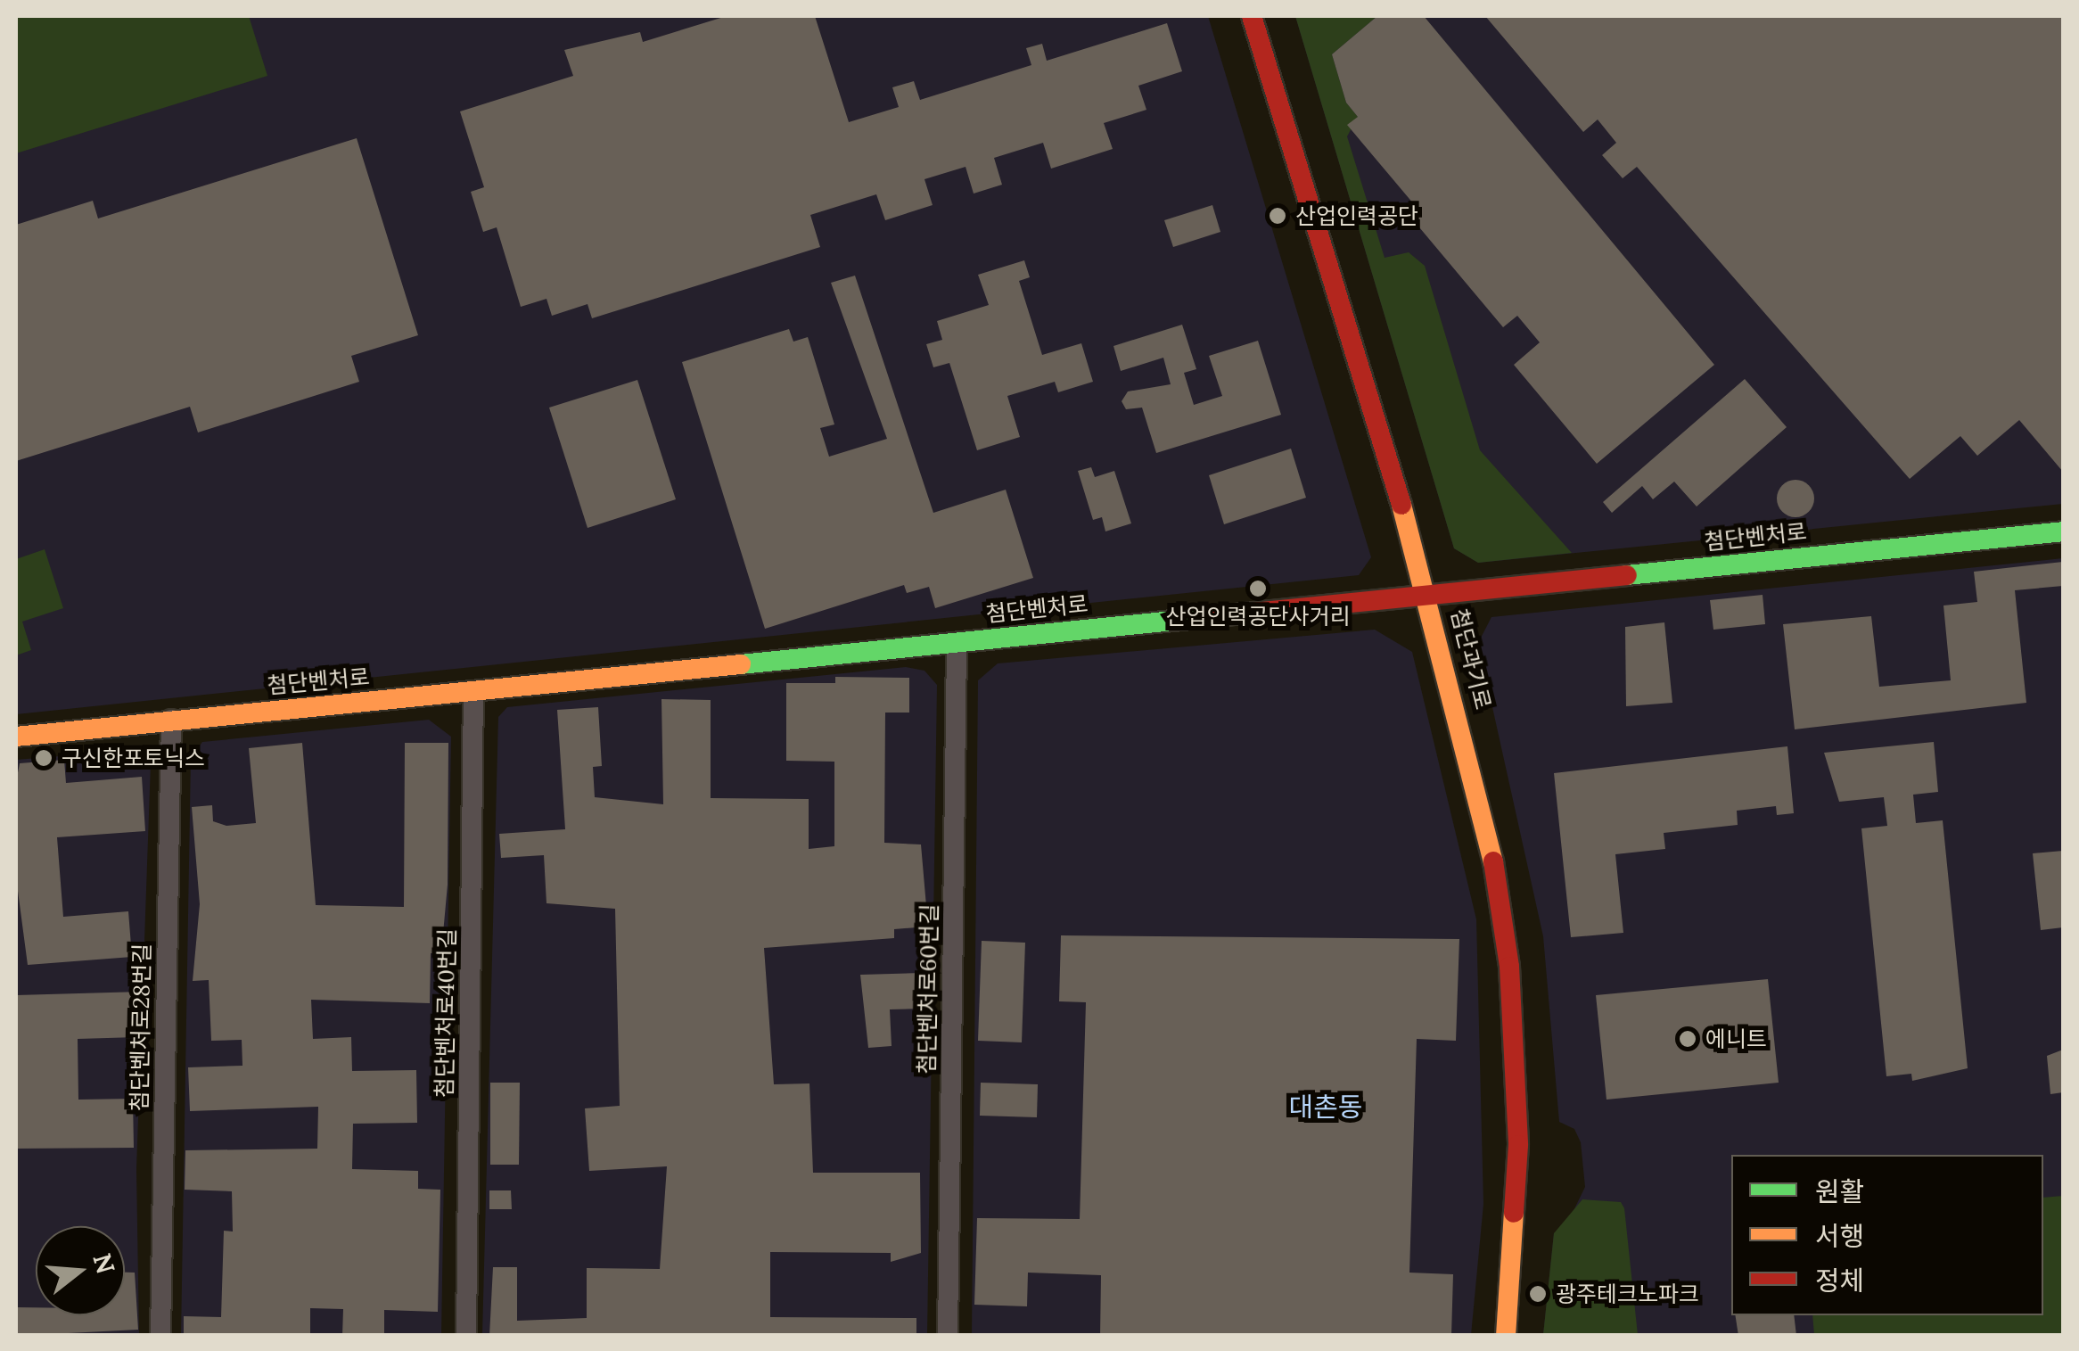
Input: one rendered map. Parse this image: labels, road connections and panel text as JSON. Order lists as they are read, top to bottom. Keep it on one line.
{"streets":{"street":["첨단벤처로","첨단과기로","첨단벤처로60번길","첨단벤처로40번길","첨단벤처로28번길"]},"crossings":[["첨단벤처로","첨단과기로"],["첨단벤처로","첨단벤처로60번길"],["첨단벤처로","첨단벤처로40번길"],["첨단벤처로","첨단벤처로28번길"]],"districts":["대촌동"],"places":["산업인력공단","산업인력공단사거리","구신한포토닉스","에니트","광주테크노파크"],"legend":["원활","서행","정체"],"north":"right"}
